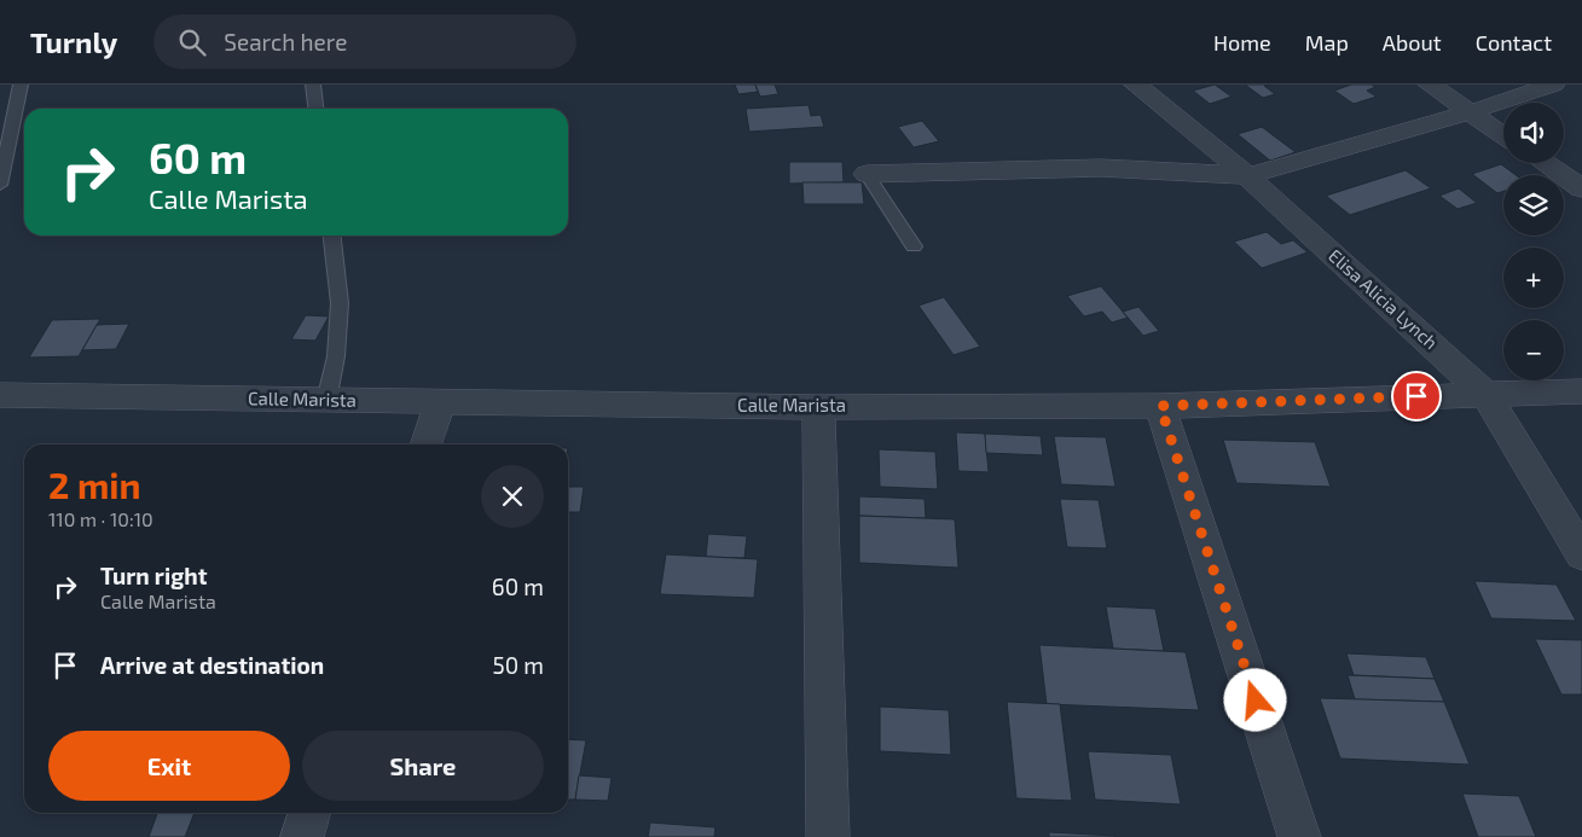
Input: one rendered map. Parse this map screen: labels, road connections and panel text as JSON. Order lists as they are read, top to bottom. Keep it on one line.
{"streets":{"street":["Elisa Alicia Lynch","Calle Marista"]},"crossings":[["Elisa Alicia Lynch","Calle Marista"]],"page":{"header":"Turnly","search":"Search here","nav":["Home","Map","About","Contact"],"map_buttons":["+","−"],"turn":["60 m","Calle Marista"],"heading":["2 min","110 m · 10:10"],"list":[{"name":"Turn right","note":"Calle Marista","value":"60 m"},{"name":"Arrive at destination","value":"50 m"}],"buttons":["Exit","Share"]}}
